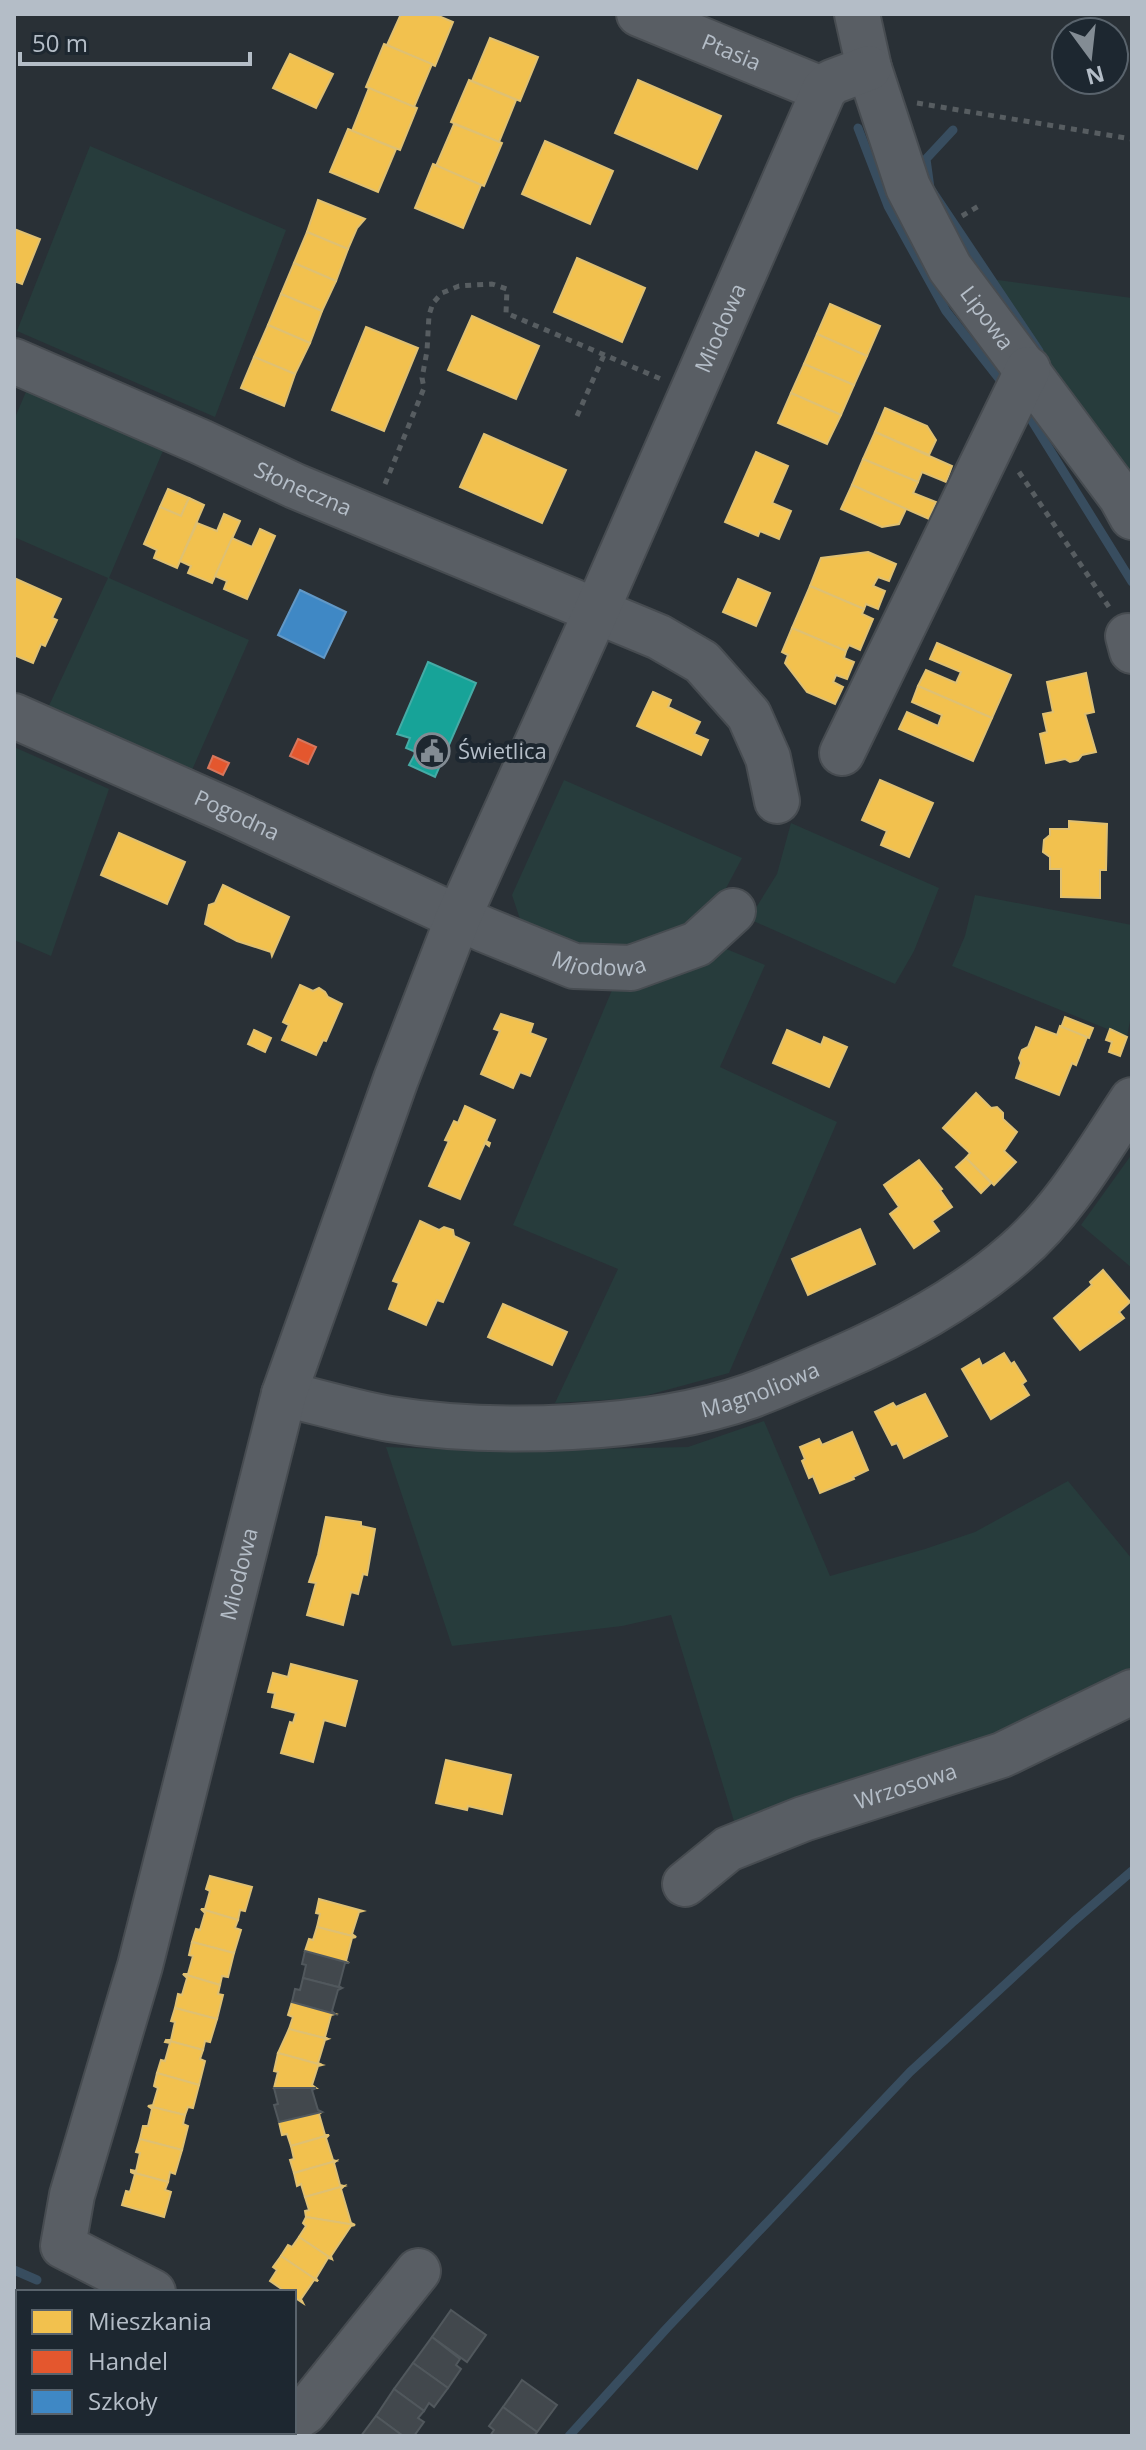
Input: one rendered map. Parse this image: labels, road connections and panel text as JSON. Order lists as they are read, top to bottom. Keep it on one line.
{"streets":{"street":["Ptasia","Lipowa","Miodowa","Słoneczna","Pogodna","Magnoliowa","Wrzosowa"]},"crossings":[["Ptasia","Miodowa"],["Miodowa","Słoneczna"],["Miodowa","Pogodna"],["Miodowa","Magnoliowa"]],"places":{"public building":["Świetlica"]},"legend":["Mieszkania","Handel","Szkoły"],"scale_bar":"50 m","north":"bottom"}
